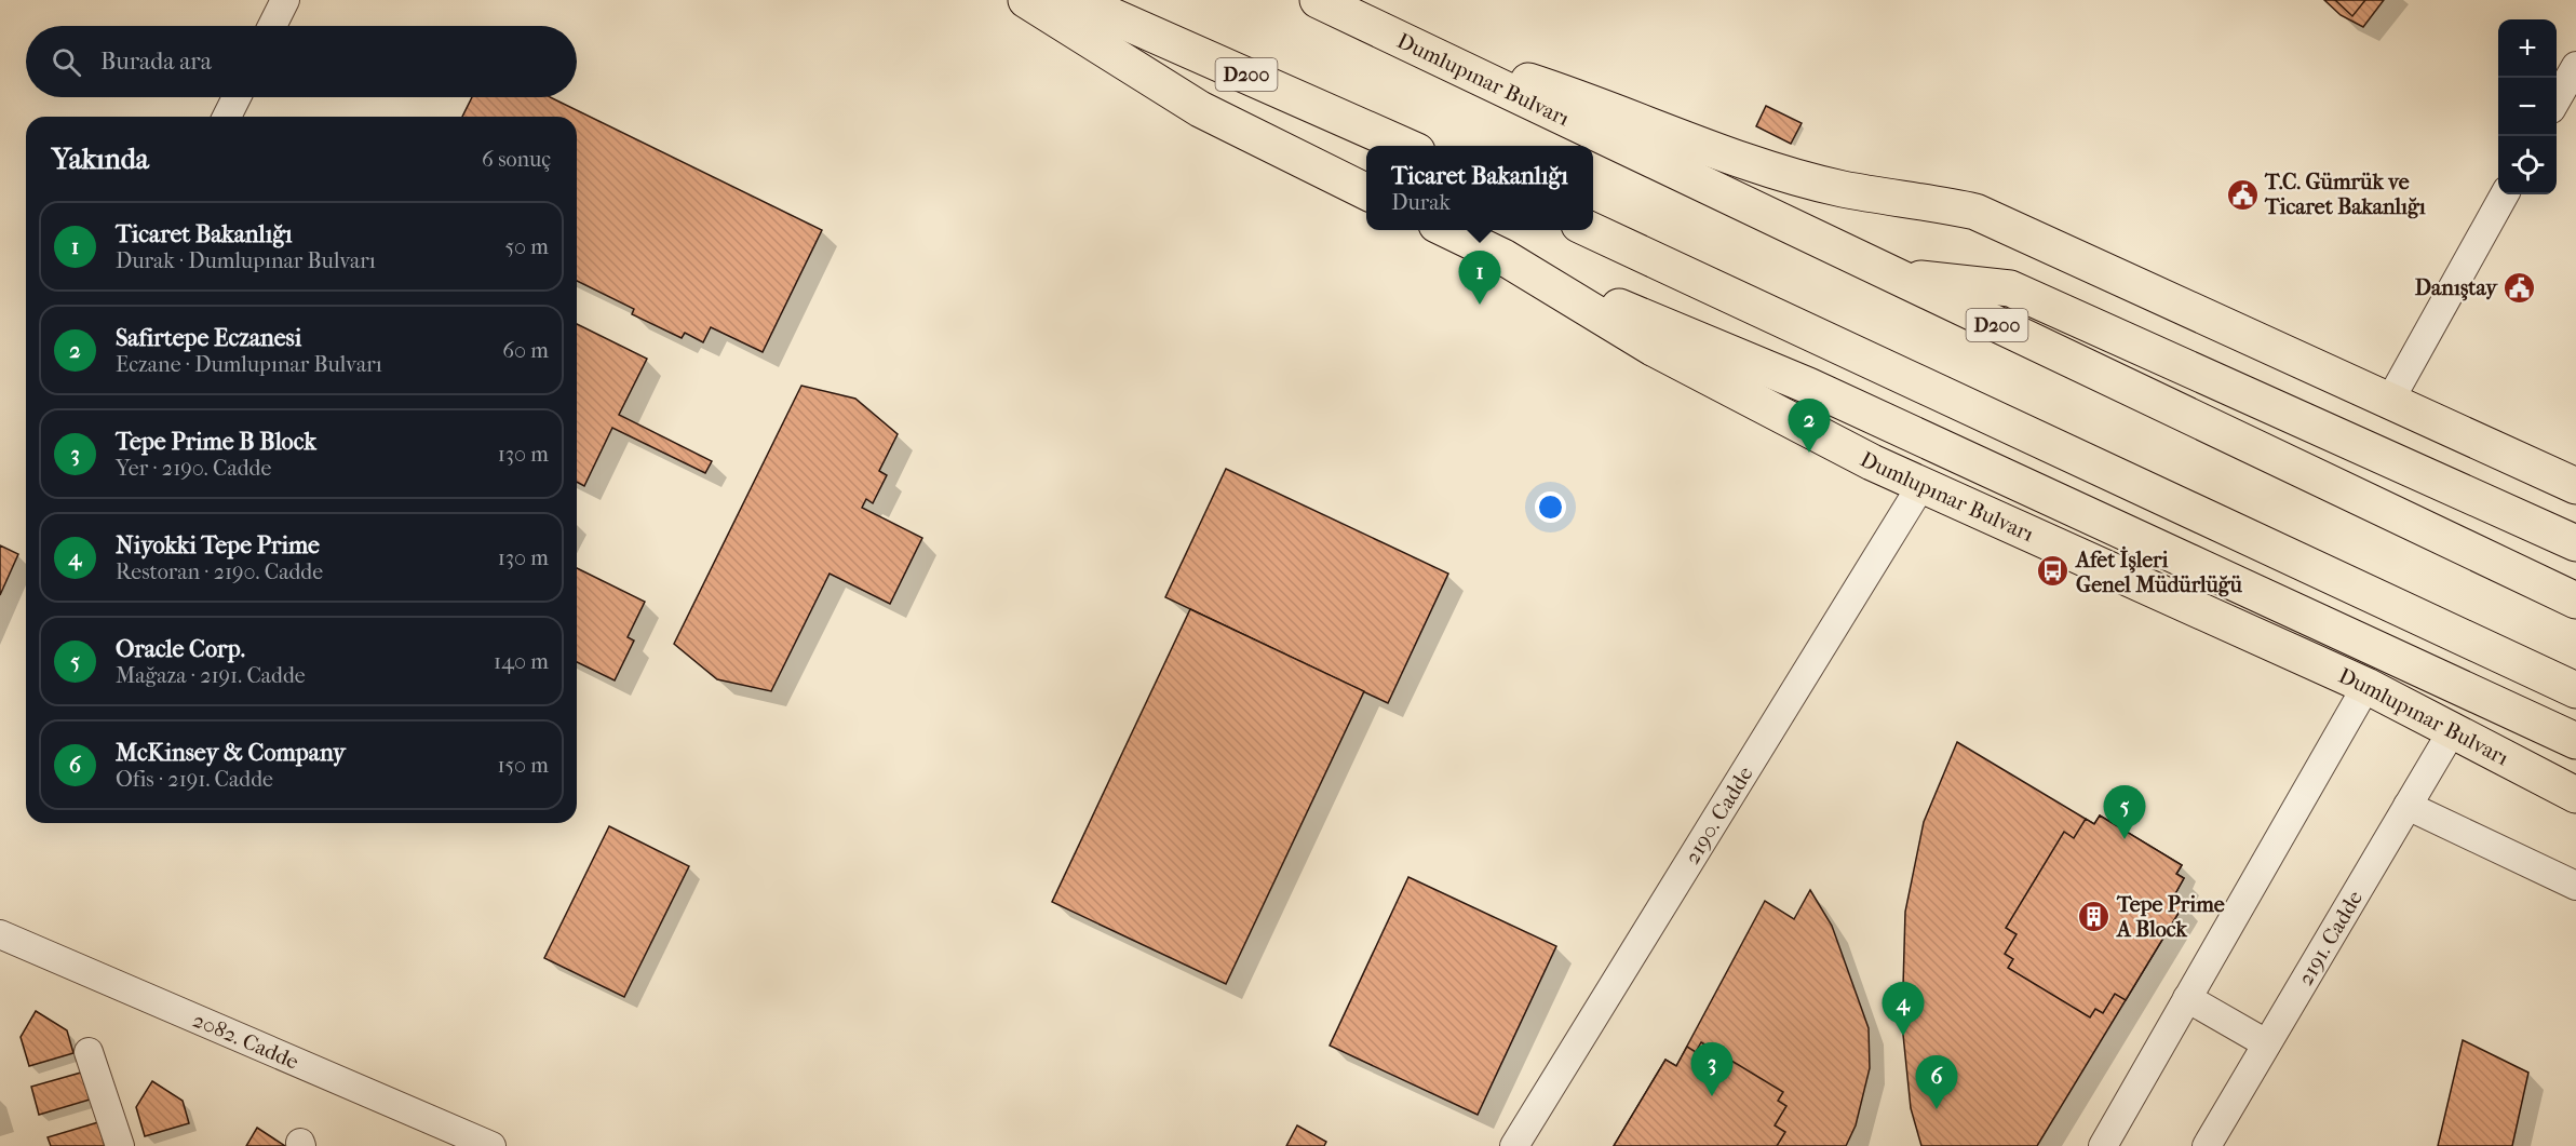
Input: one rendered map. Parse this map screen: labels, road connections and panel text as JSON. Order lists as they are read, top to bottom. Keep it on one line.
{"streets":{"highway":["D200","Dumlupınar Bulvarı"],"street":["2190. Cadde","2191. Cadde","2082. Cadde"]},"crossings":[["Dumlupınar Bulvarı","2190. Cadde"],["Dumlupınar Bulvarı","2191. Cadde"]],"places":{"public building":["T.C. Gümrük ve Ticaret Bakanlığı","Danıştay"],"bus stop":["Afet İşleri Genel Müdürlüğü"],"building":["Tepe Prime A Block"]},"page":{"map_buttons":["+","−"],"search":"Burada ara","heading":["Yakında","6 sonuç"],"popup":["Ticaret Bakanlığı","Durak"],"list":[{"mark":"1","name":"Ticaret Bakanlığı","note":"Durak · Dumlupınar Bulvarı","value":"50 m"},{"mark":"2","name":"Safirtepe Eczanesi","note":"Eczane · Dumlupınar Bulvarı","value":"60 m"},{"mark":"3","name":"Tepe Prime B Block","note":"Yer · 2190. Cadde","value":"130 m"},{"mark":"4","name":"Niyokki Tepe Prime","note":"Restoran · 2190. Cadde","value":"130 m"},{"mark":"5","name":"Oracle Corp.","note":"Mağaza · 2191. Cadde","value":"140 m"},{"mark":"6","name":"McKinsey & Company","note":"Ofis · 2191. Cadde","value":"150 m"}],"pins":["1","2","5","4","3","6"]}}
